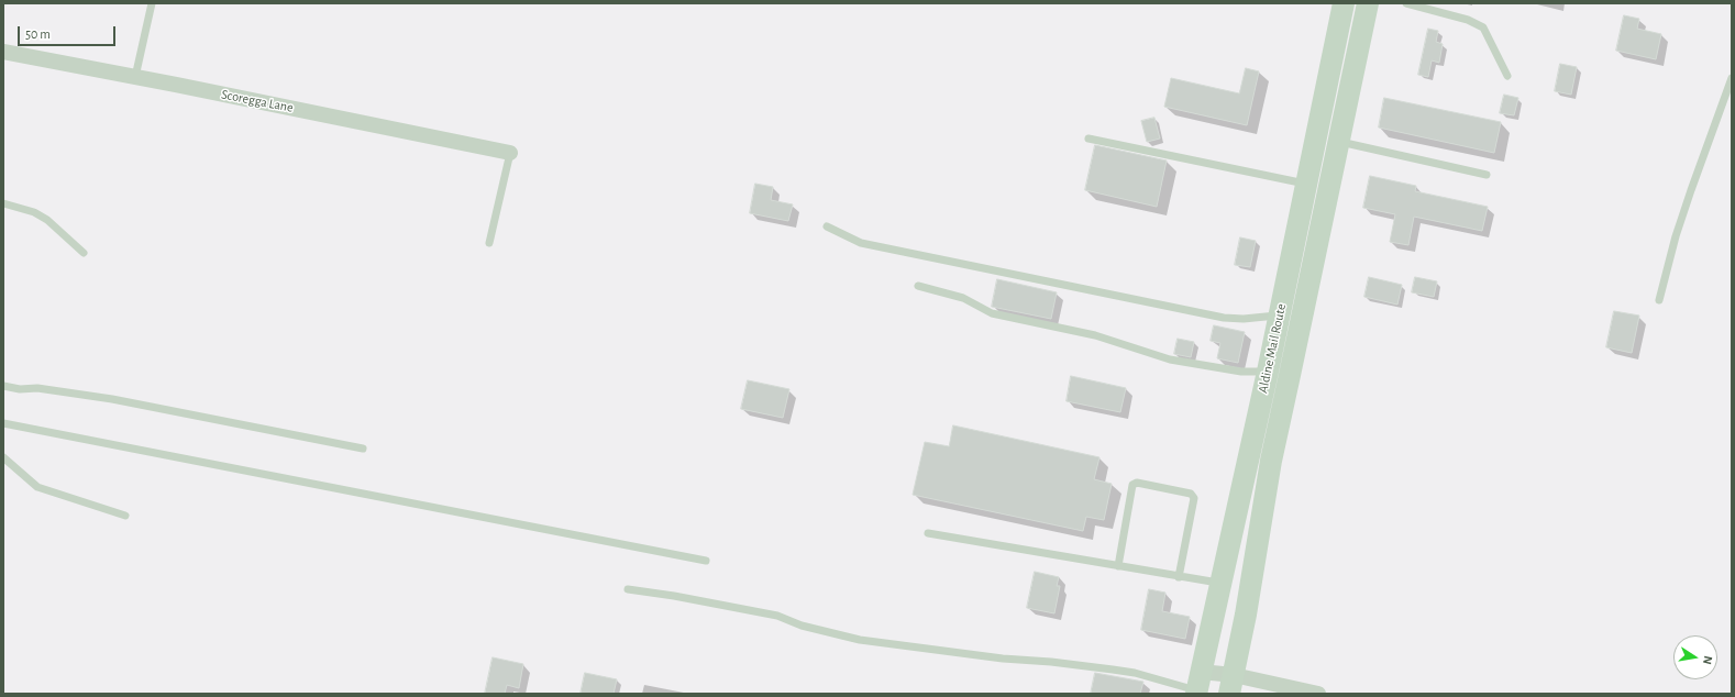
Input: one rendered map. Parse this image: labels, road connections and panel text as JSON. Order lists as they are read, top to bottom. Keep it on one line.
{"streets":{"main road":["Aldine Mail Route"],"street":["Scoregga Lane"]},"scale_bar":"50 m","north":"right"}
